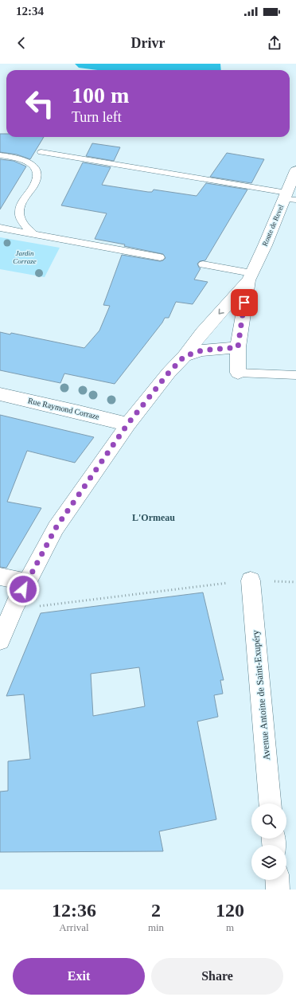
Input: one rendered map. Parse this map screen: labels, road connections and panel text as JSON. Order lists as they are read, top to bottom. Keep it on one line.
{"streets":{"main road":["Route de Revel","Rue Raymond Corraze","Avenue Antoine de Saint-Exupéry"]},"districts":["L'Ormeau"],"parks":["Jardin Corraze"],"page":{"status":"12:34","header":"Drivr","turn":["100 m","Turn left"],"eta":["12:36","Arrival","2","min","120","m"],"buttons":["Exit","Share"]}}
